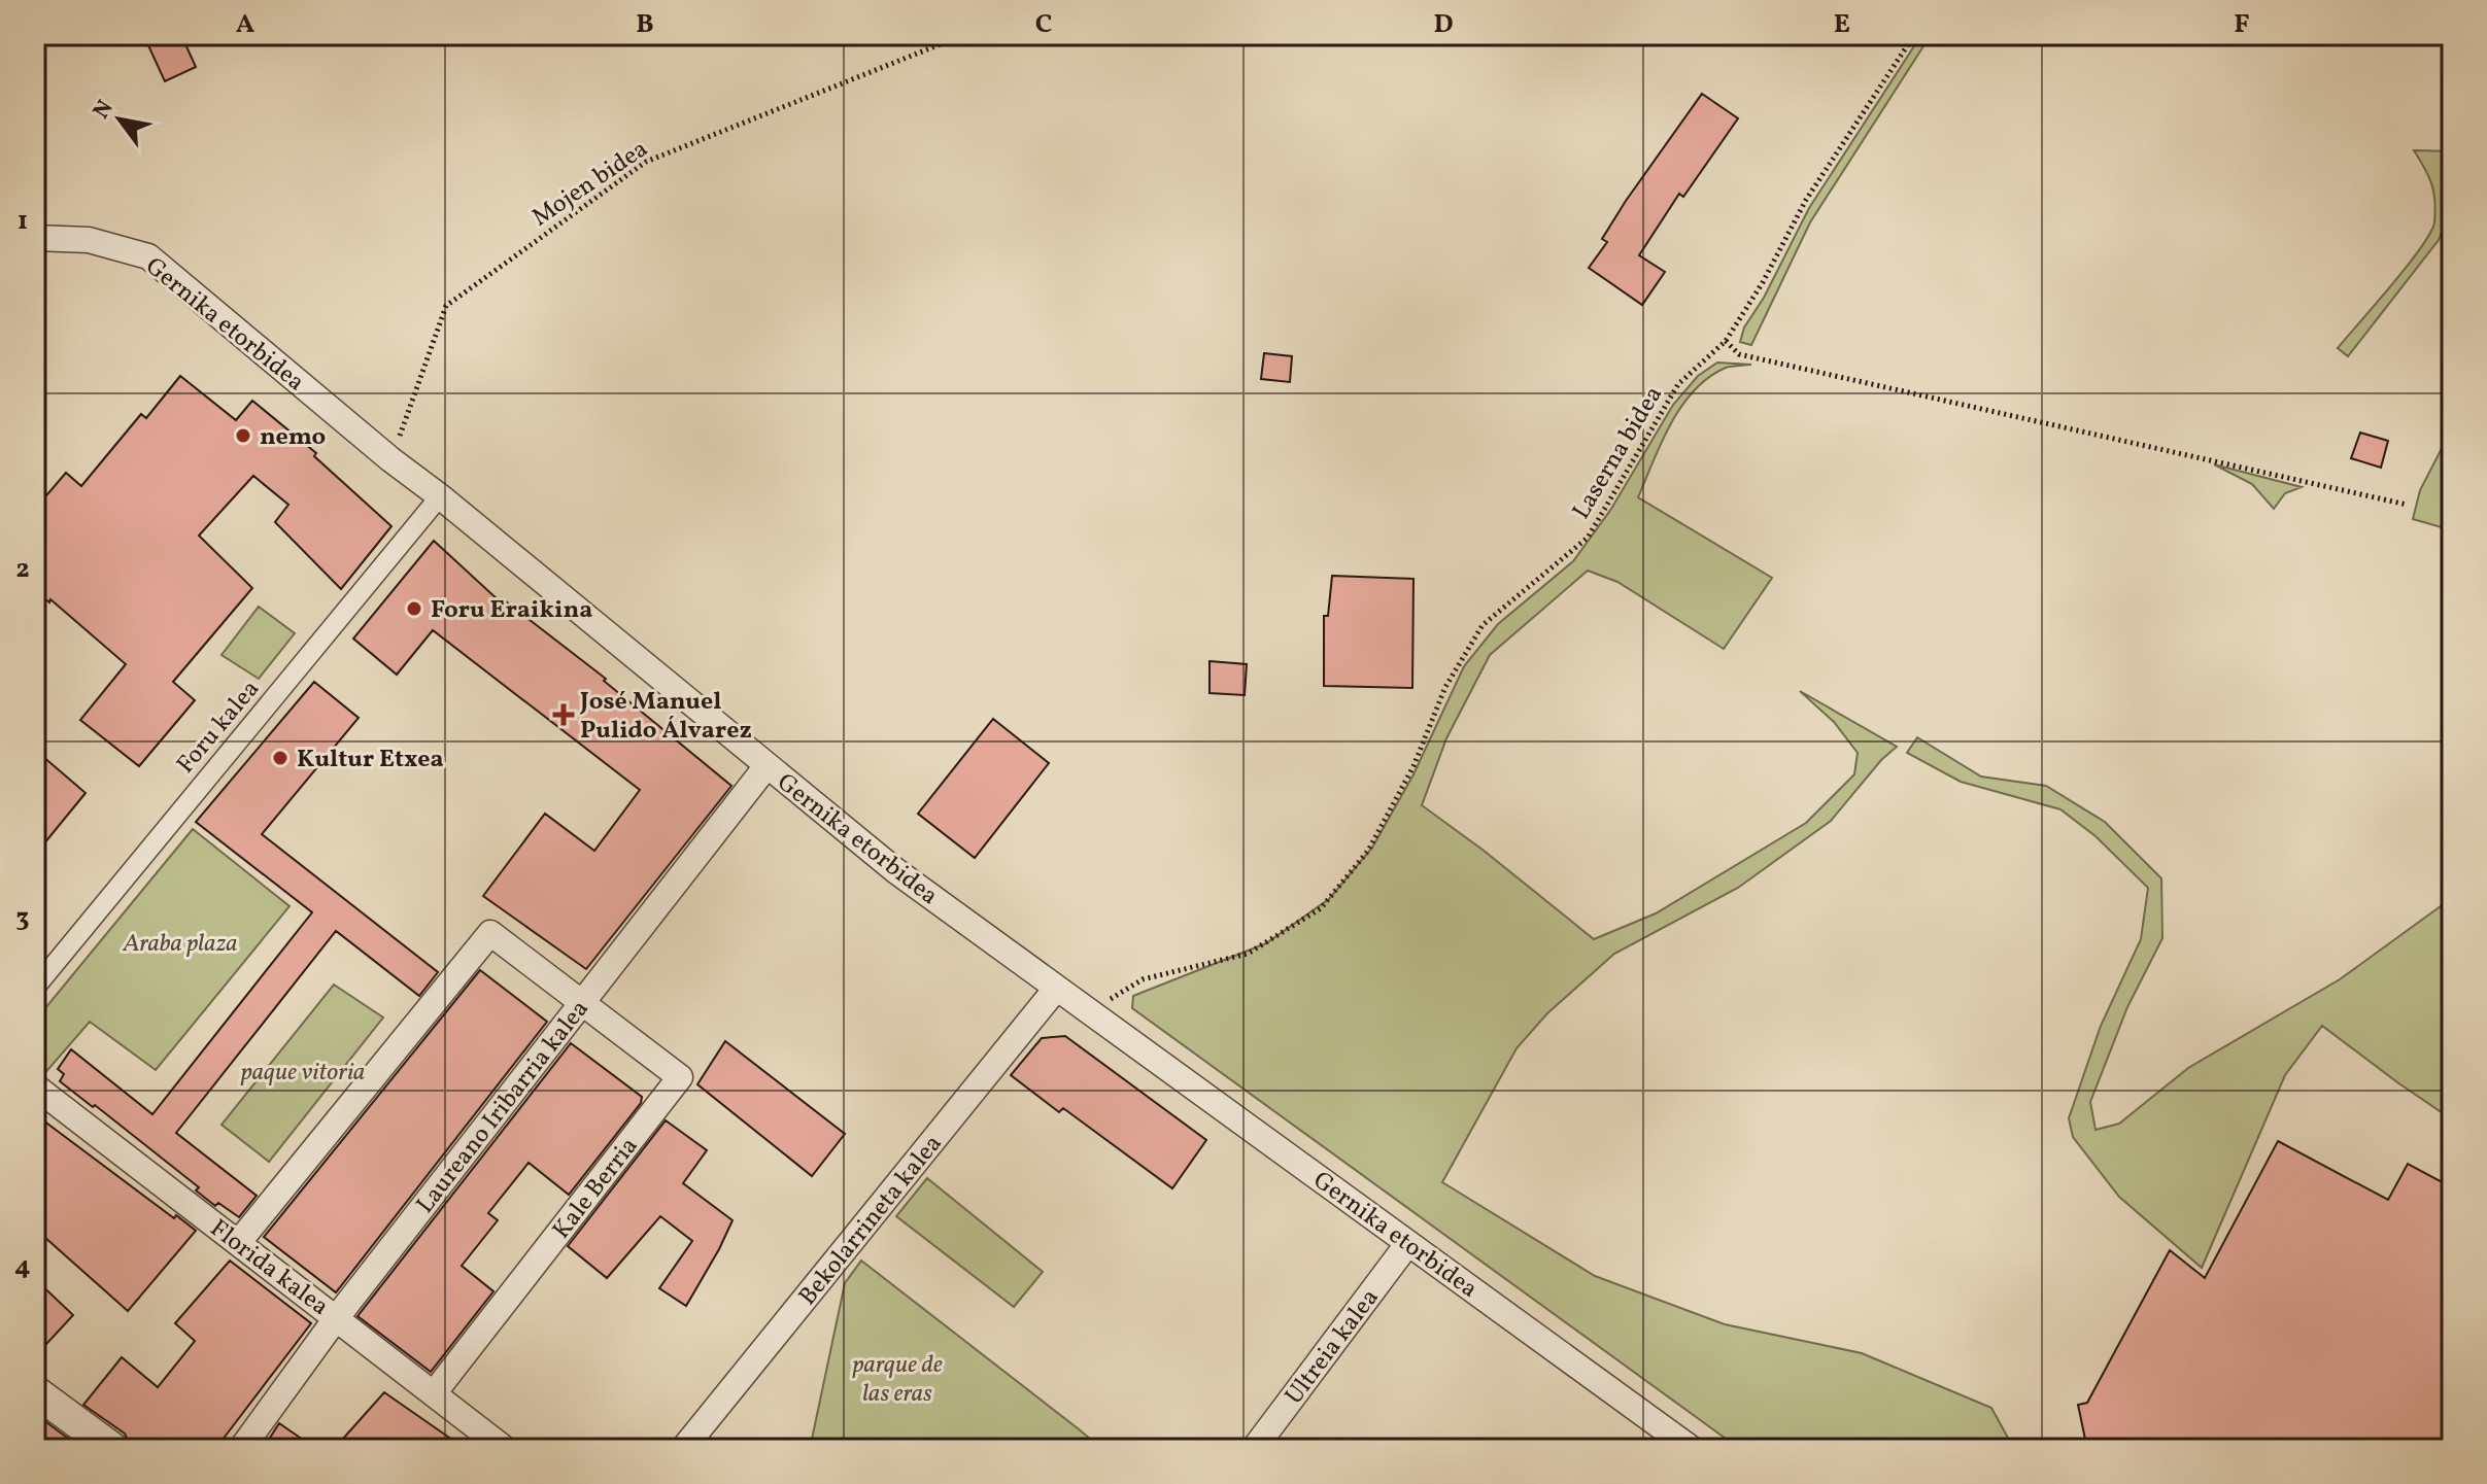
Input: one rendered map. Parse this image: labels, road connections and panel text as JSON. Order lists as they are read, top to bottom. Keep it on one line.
{"streets":{"street":["Gernika etorbidea","Foru kalea","Laureano Iribarria kalea","Kale Berria","Bekolarrineta kalea","Florida kalea","Ultreia kalea"],"path":["Mojen bidea","Laserna bidea"]},"crossings":[["Mojen bidea","Gernika etorbidea"],["Gernika etorbidea","Laserna bidea"],["Gernika etorbidea","Foru kalea"],["Gernika etorbidea","Laureano Iribarria kalea"],["Gernika etorbidea","Bekolarrineta kalea"],["Gernika etorbidea","Ultreia kalea"],["Laureano Iribarria kalea","Kale Berria"],["Laureano Iribarria kalea","Florida kalea"],["Kale Berria","Florida kalea"]],"parks":["Araba plaza","paque vitoria","parque de las eras"],"places":{"other":["nemo","Foru Eraikina","Kultur Etxea"],"health":["José Manuel Pulido Álvarez"]},"north":"top left","grid":{"columns":["A","B","C","D","E","F"],"rows":["1","2","3","4"]}}
